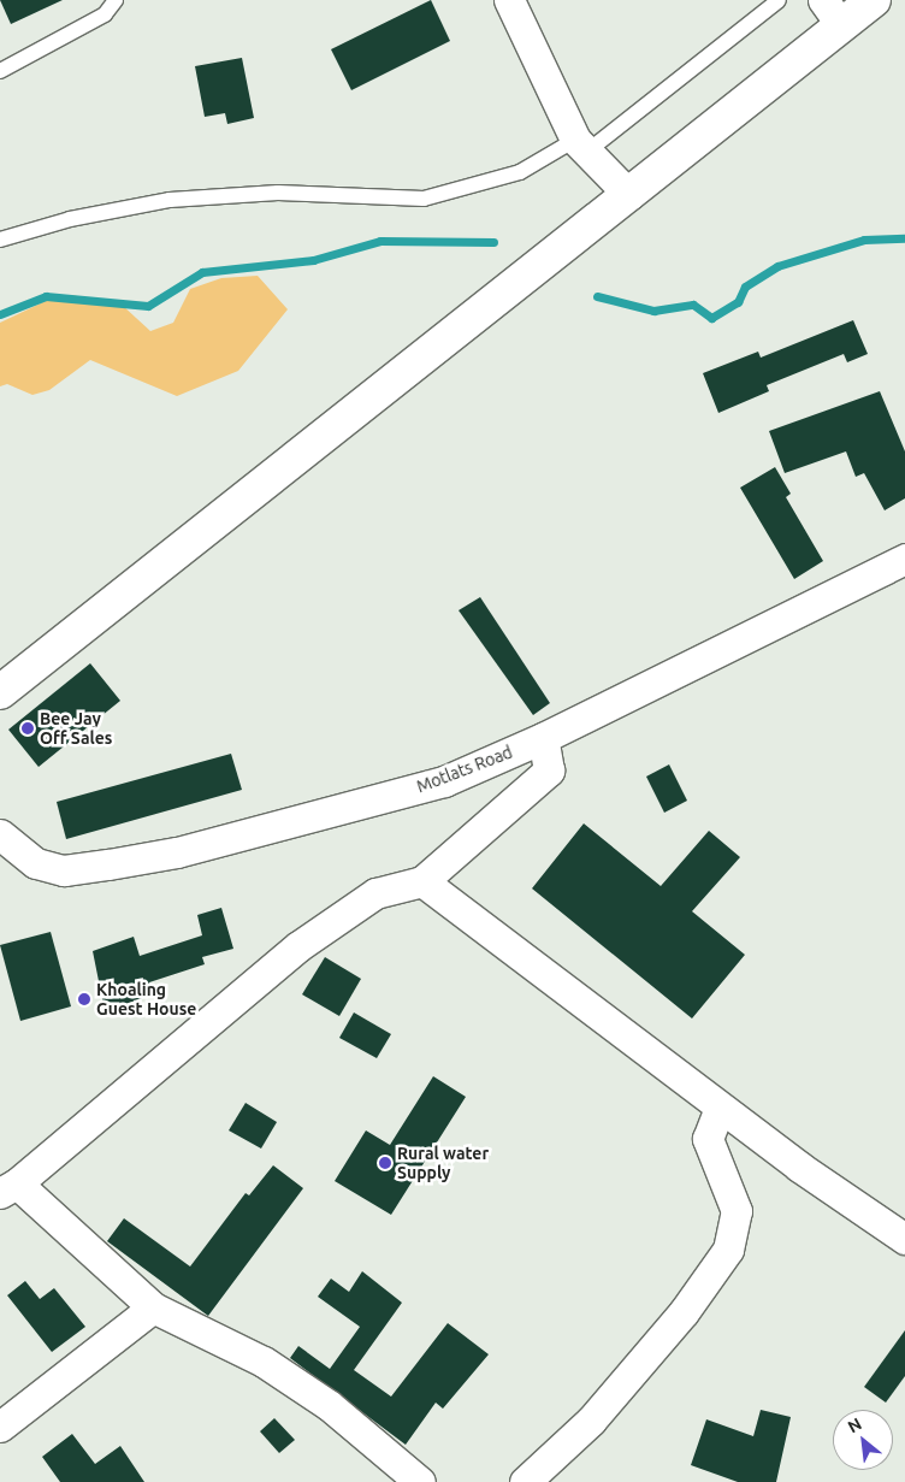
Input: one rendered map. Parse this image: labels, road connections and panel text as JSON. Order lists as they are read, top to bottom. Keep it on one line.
{"streets":{"street":["Motlats Road"]},"places":["Bee Jay Off Sales","Khoaling Guest House","Rural water Supply"],"north":"top left"}
